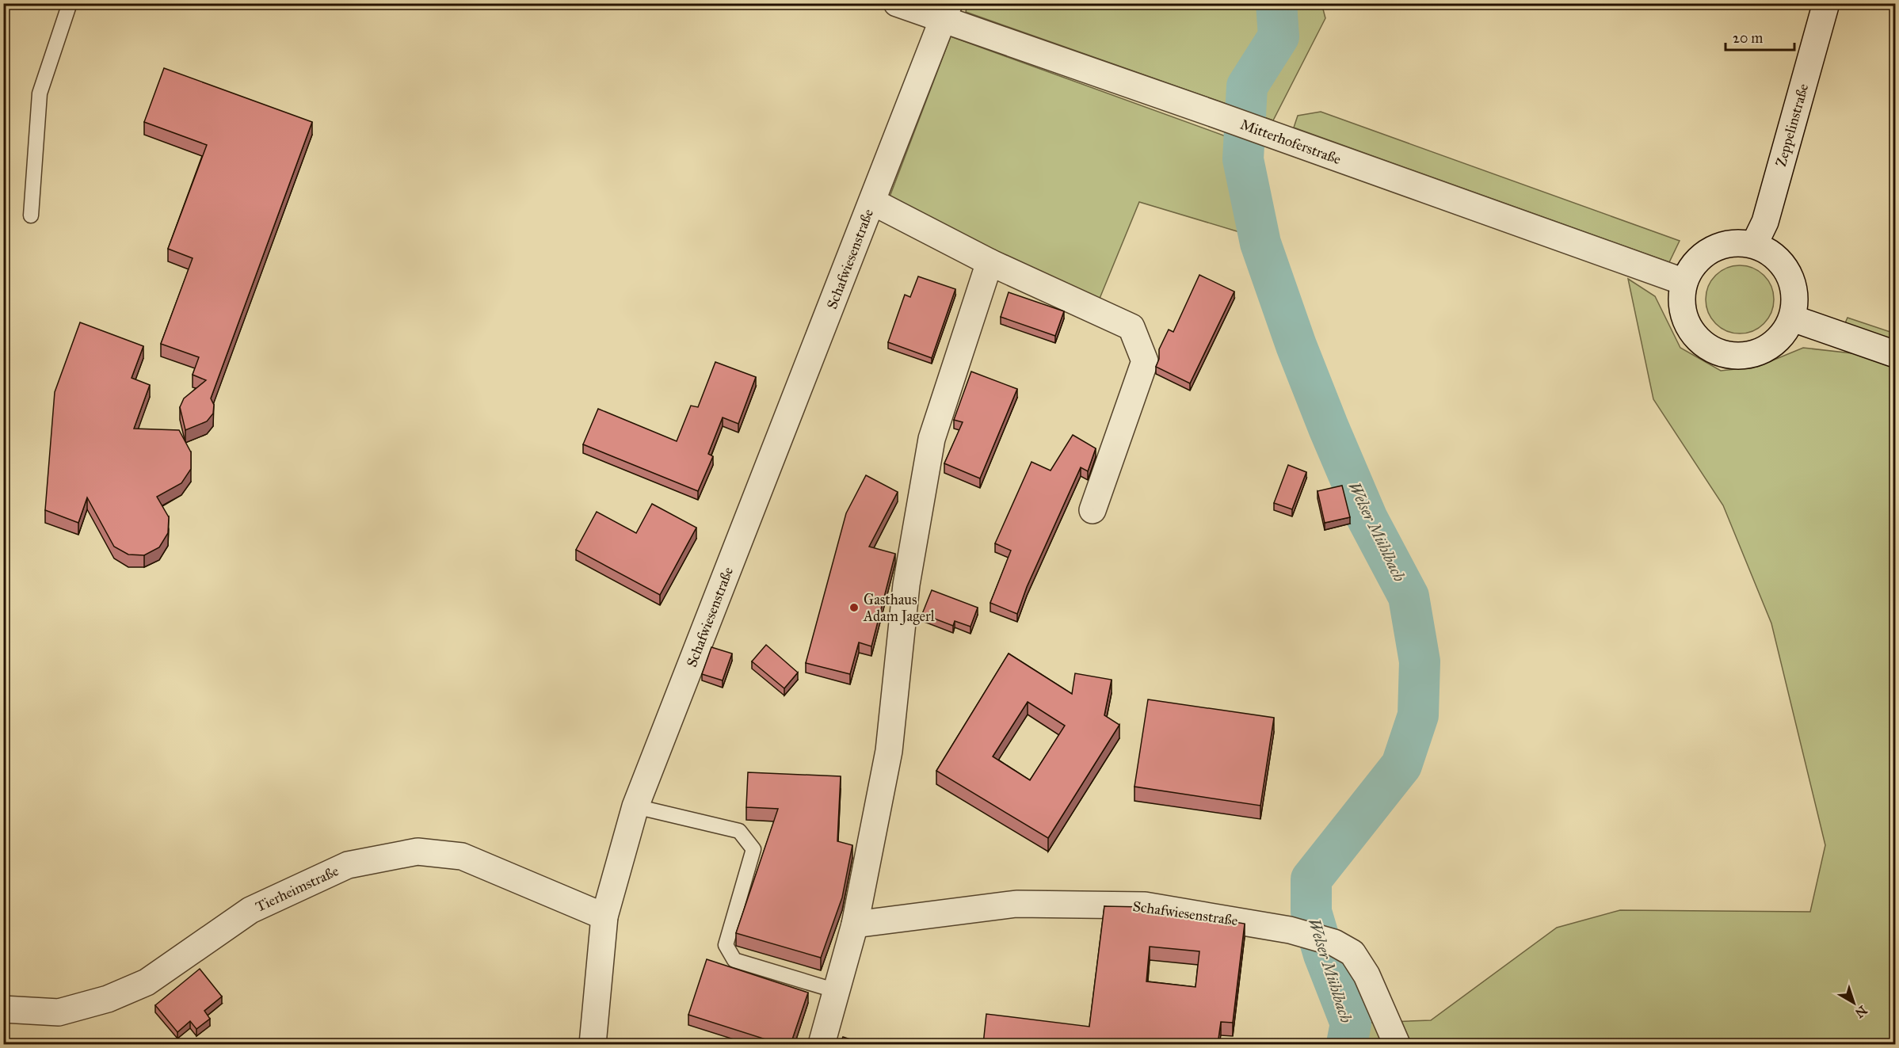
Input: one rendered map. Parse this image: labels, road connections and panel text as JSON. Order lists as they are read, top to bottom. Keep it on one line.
{"streets":{"street":["Zeppelinstraße","Mitterhoferstraße","Schafwiesenstraße","Tierheimstraße"]},"crossings":[["Zeppelinstraße","Mitterhoferstraße"],["Mitterhoferstraße","Schafwiesenstraße"],["Schafwiesenstraße","Tierheimstraße"]],"water":["Welser Mühlbach"],"places":["Gasthaus Adam Jagerl"],"scale_bar":"20 m","north":"bottom right"}
